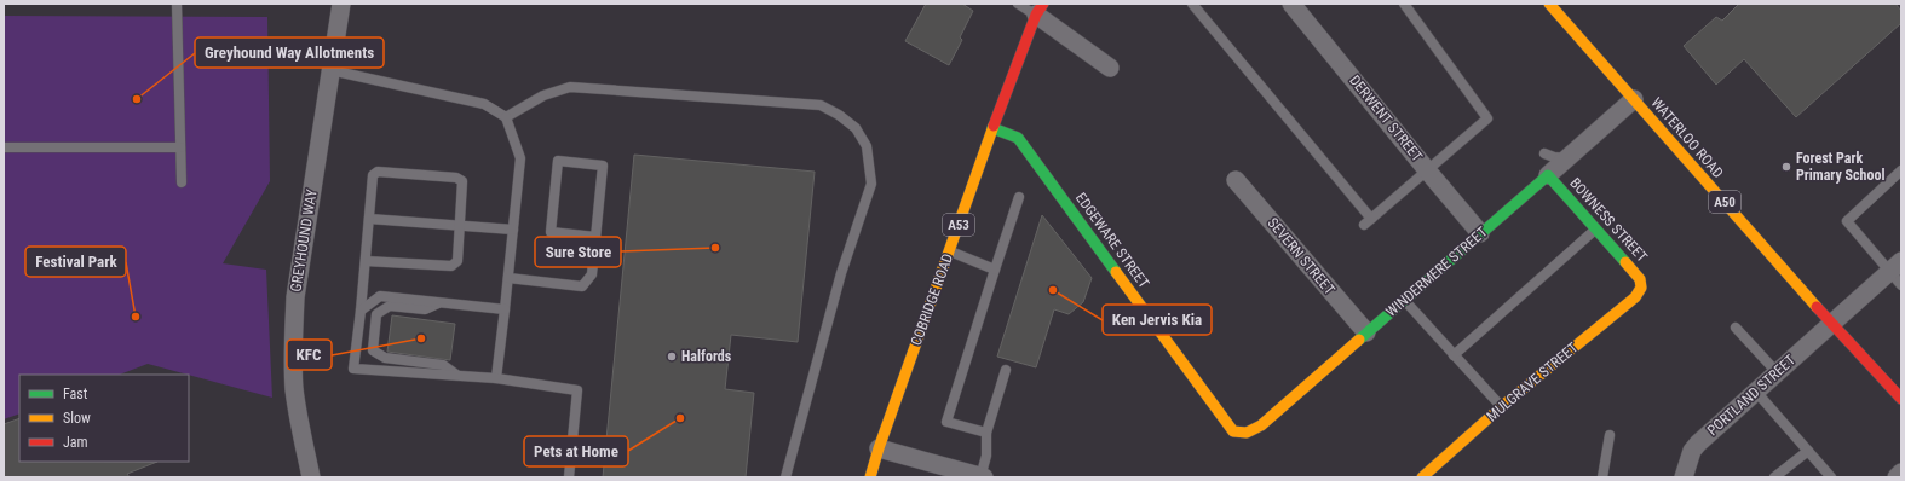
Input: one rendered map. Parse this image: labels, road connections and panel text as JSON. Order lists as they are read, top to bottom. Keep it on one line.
{"streets":{"main road":["WATERLOO ROAD","A50","BOWNESS STREET","A53","EDGEWARE STREET","WINDERMERE STREET","COBRIDGE ROAD","MULGRAVE STREET"],"street":["DERWENT STREET","GREYHOUND WAY","SEVERN STREET","PORTLAND STREET"]},"crossings":[["DERWENT STREET","WINDERMERE STREET"],["WATERLOO ROAD","WINDERMERE STREET"],["WATERLOO ROAD","PORTLAND STREET"],["BOWNESS STREET","WINDERMERE STREET"],["BOWNESS STREET","MULGRAVE STREET"],["EDGEWARE STREET","WINDERMERE STREET"],["EDGEWARE STREET","COBRIDGE ROAD"],["SEVERN STREET","WINDERMERE STREET"]],"places":["Greyhound Way Allotments","Forest Park Primary School","Sure Store","Ken Jervis Kia","Festival Park","KFC","Halfords","Pets at Home"],"legend":["Fast","Slow","Jam"]}
